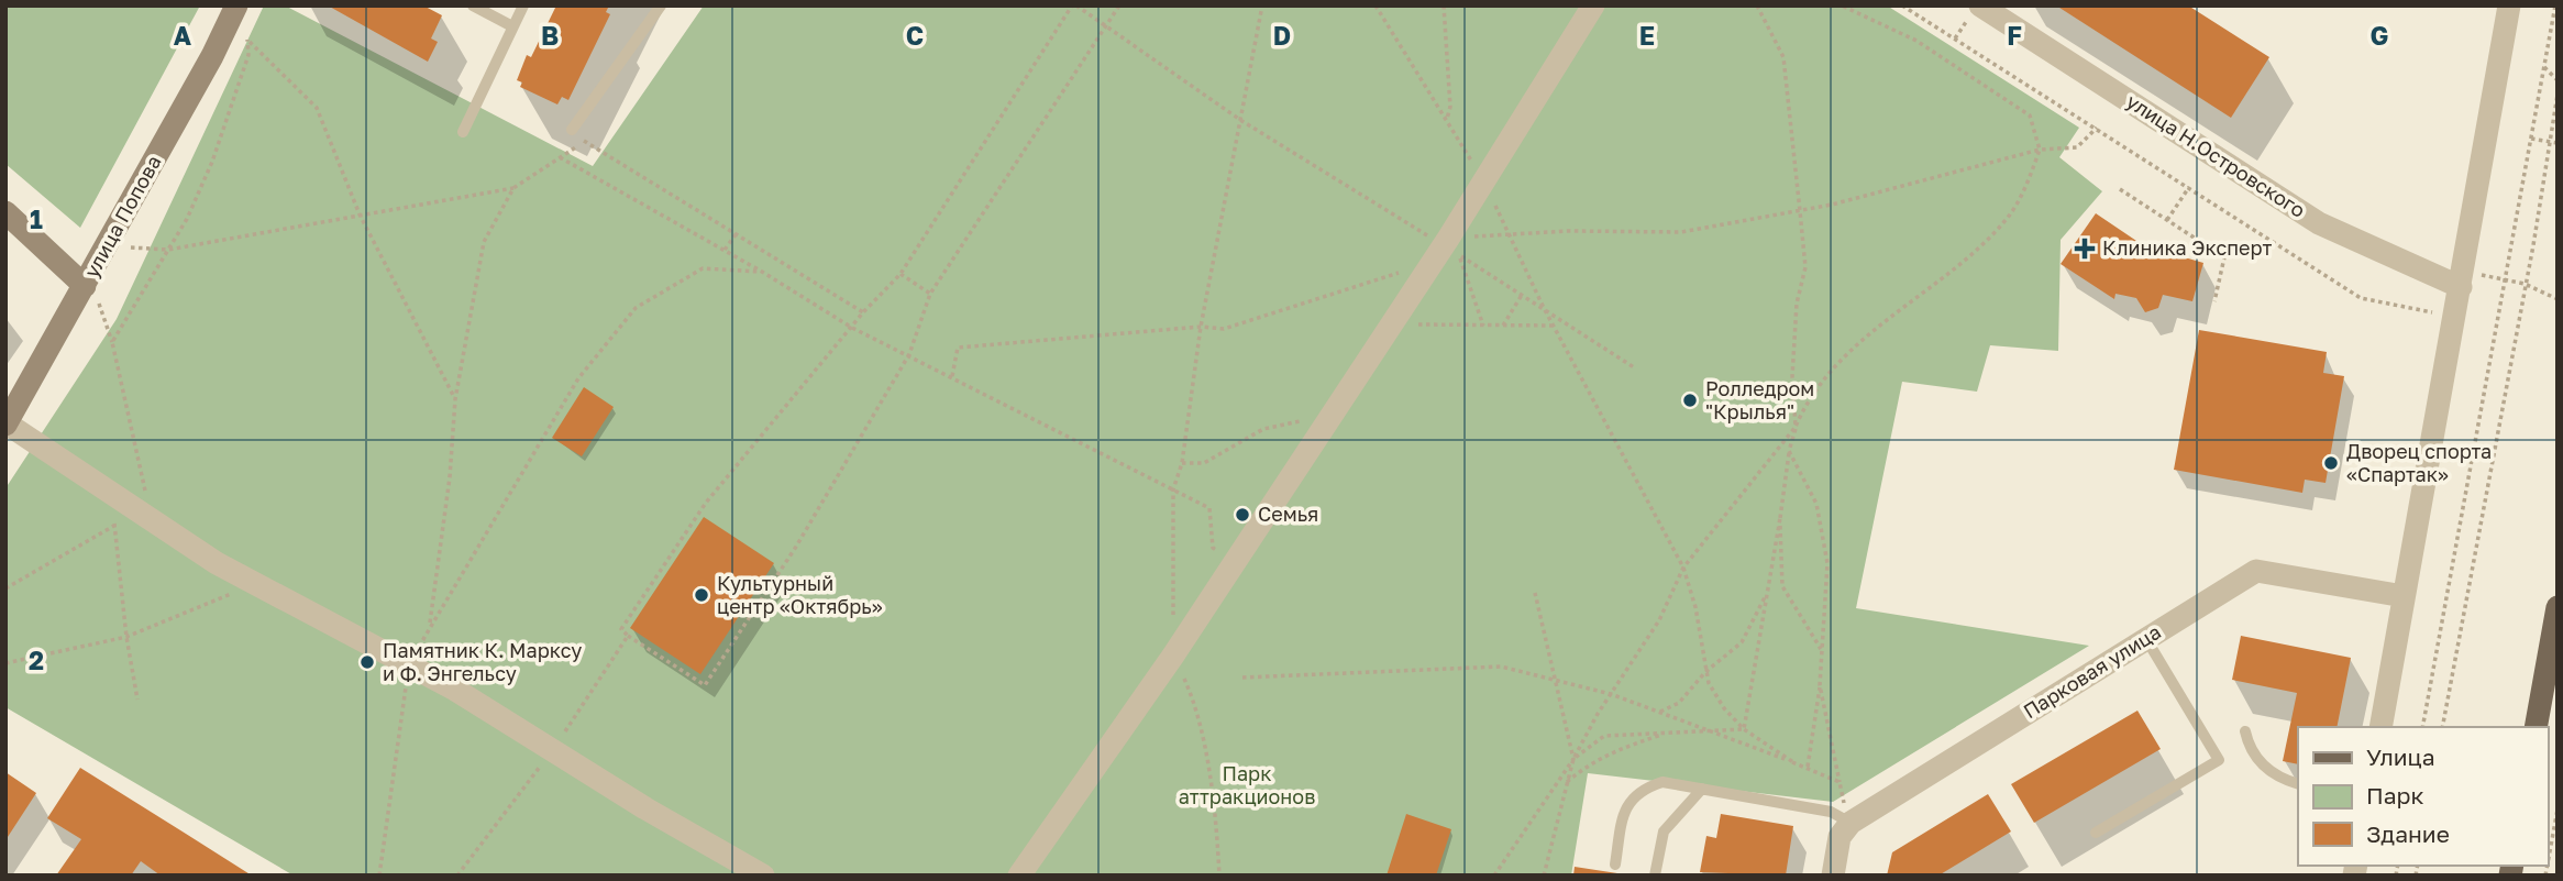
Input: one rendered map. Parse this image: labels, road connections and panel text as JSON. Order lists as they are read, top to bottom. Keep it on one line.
{"streets":{"main road":["улица Попова"],"street":["улица Н.Островского","Парковая улица"]},"parks":["Парк аттракционов"],"places":{"health":["Клиника Эксперт"],"other":["Ролледром \"Крылья\"","Дворец спорта «Спартак»","Семья","Культурный центр «Октябрь»","Памятник К. Марксу и Ф. Энгельсу"]},"legend":["Улица","Парк","Здание"],"grid":{"columns":["A","B","C","D","E","F","G"],"rows":["1","2"]}}
